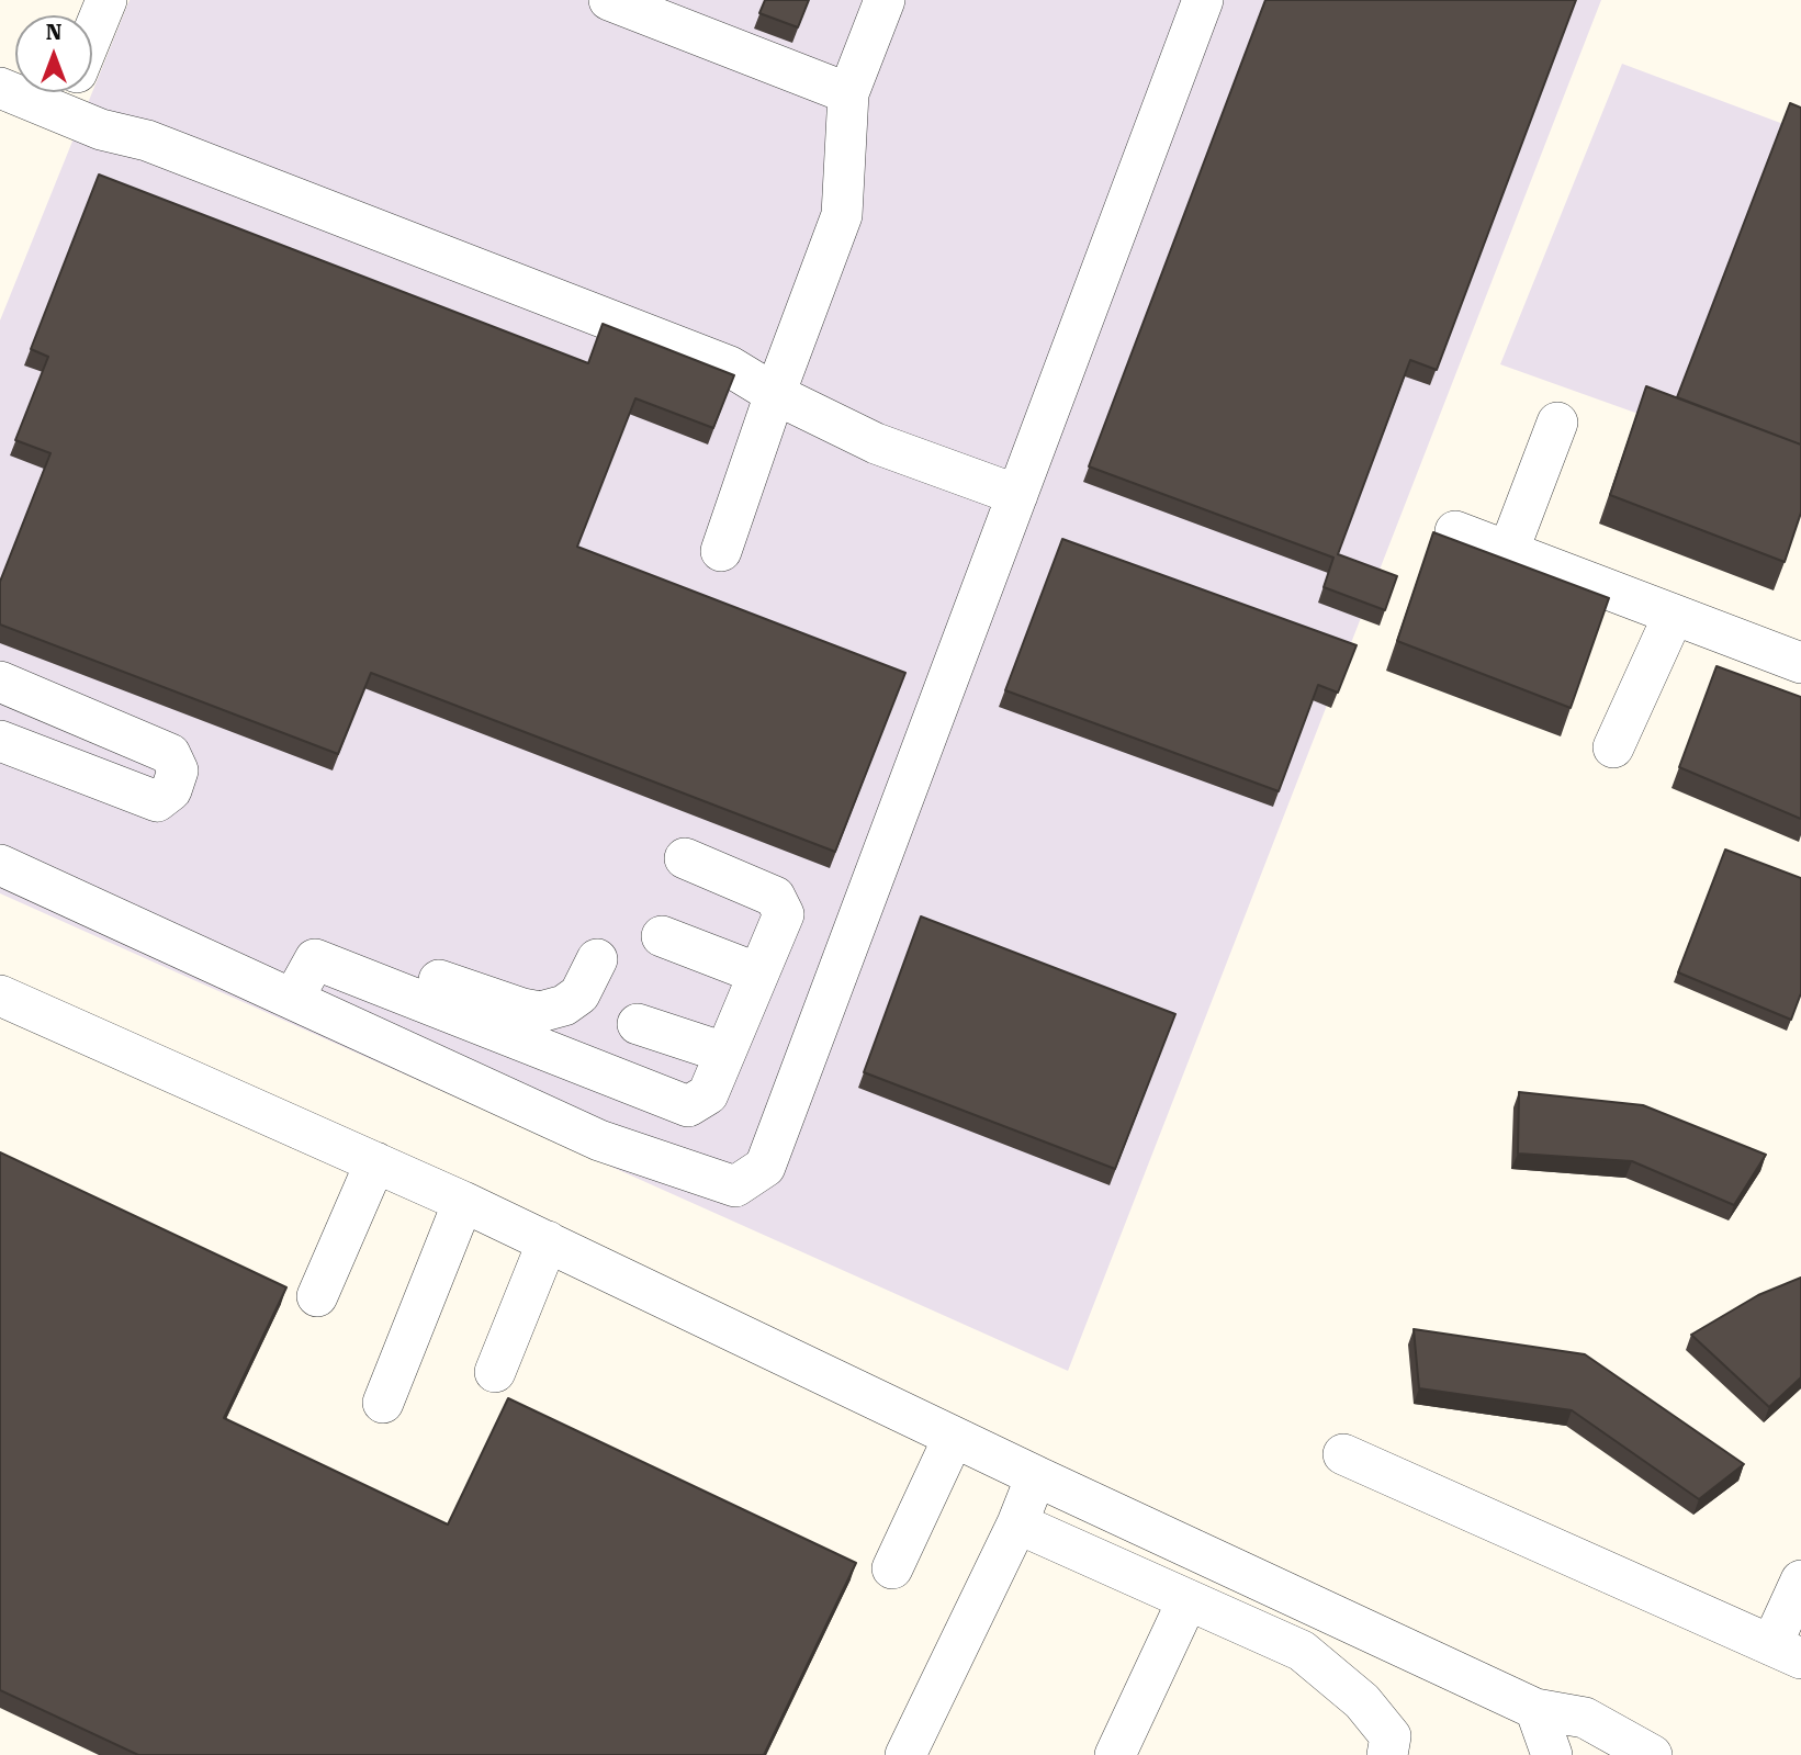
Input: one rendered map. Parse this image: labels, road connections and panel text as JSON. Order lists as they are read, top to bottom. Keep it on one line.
{"north":"top"}
